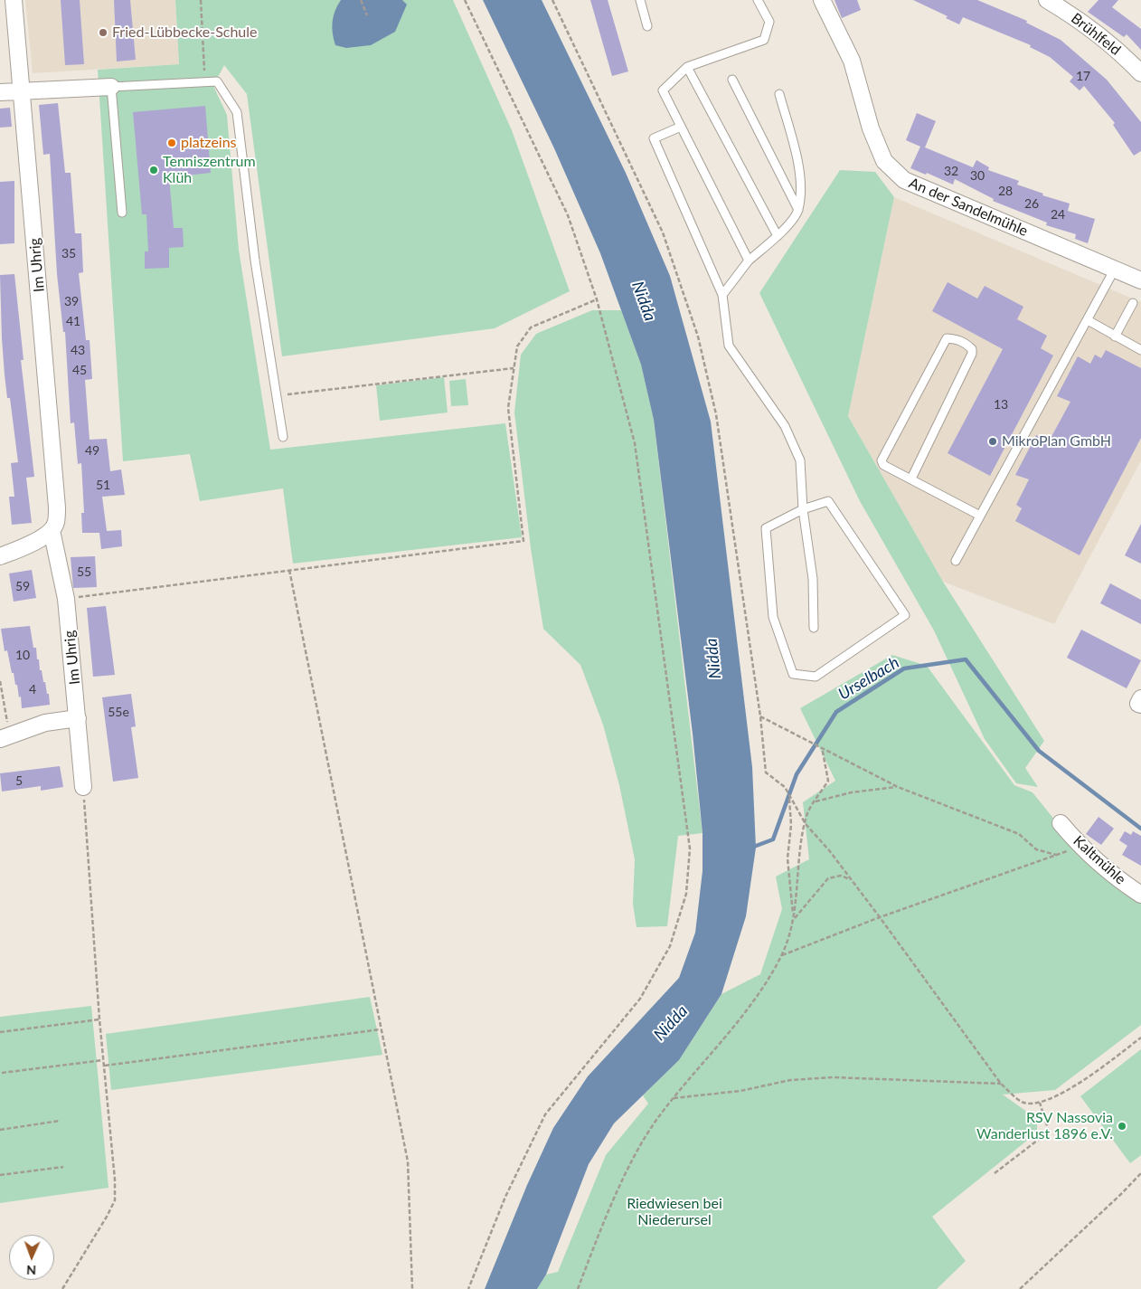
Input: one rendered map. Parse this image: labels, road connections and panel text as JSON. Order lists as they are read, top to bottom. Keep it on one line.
{"streets":{"street":["Brühlfeld","An der Sandelmühle","Im Uhrig","Kaltmühle"]},"water":["Nidda","Urselbach"],"parks":["Riedwiesen bei Niederursel"],"places":["Fried-Lübbecke-Schule","platzeins","Tenniszentrum Klüh","MikroPlan GmbH","RSV Nassovia Wanderlust 1896 e.V."],"house_numbers":["17","32","30","28","26","24","35","39","41","43","45","13","49","51","55","59","10","4","55e","5"],"north":"bottom"}
